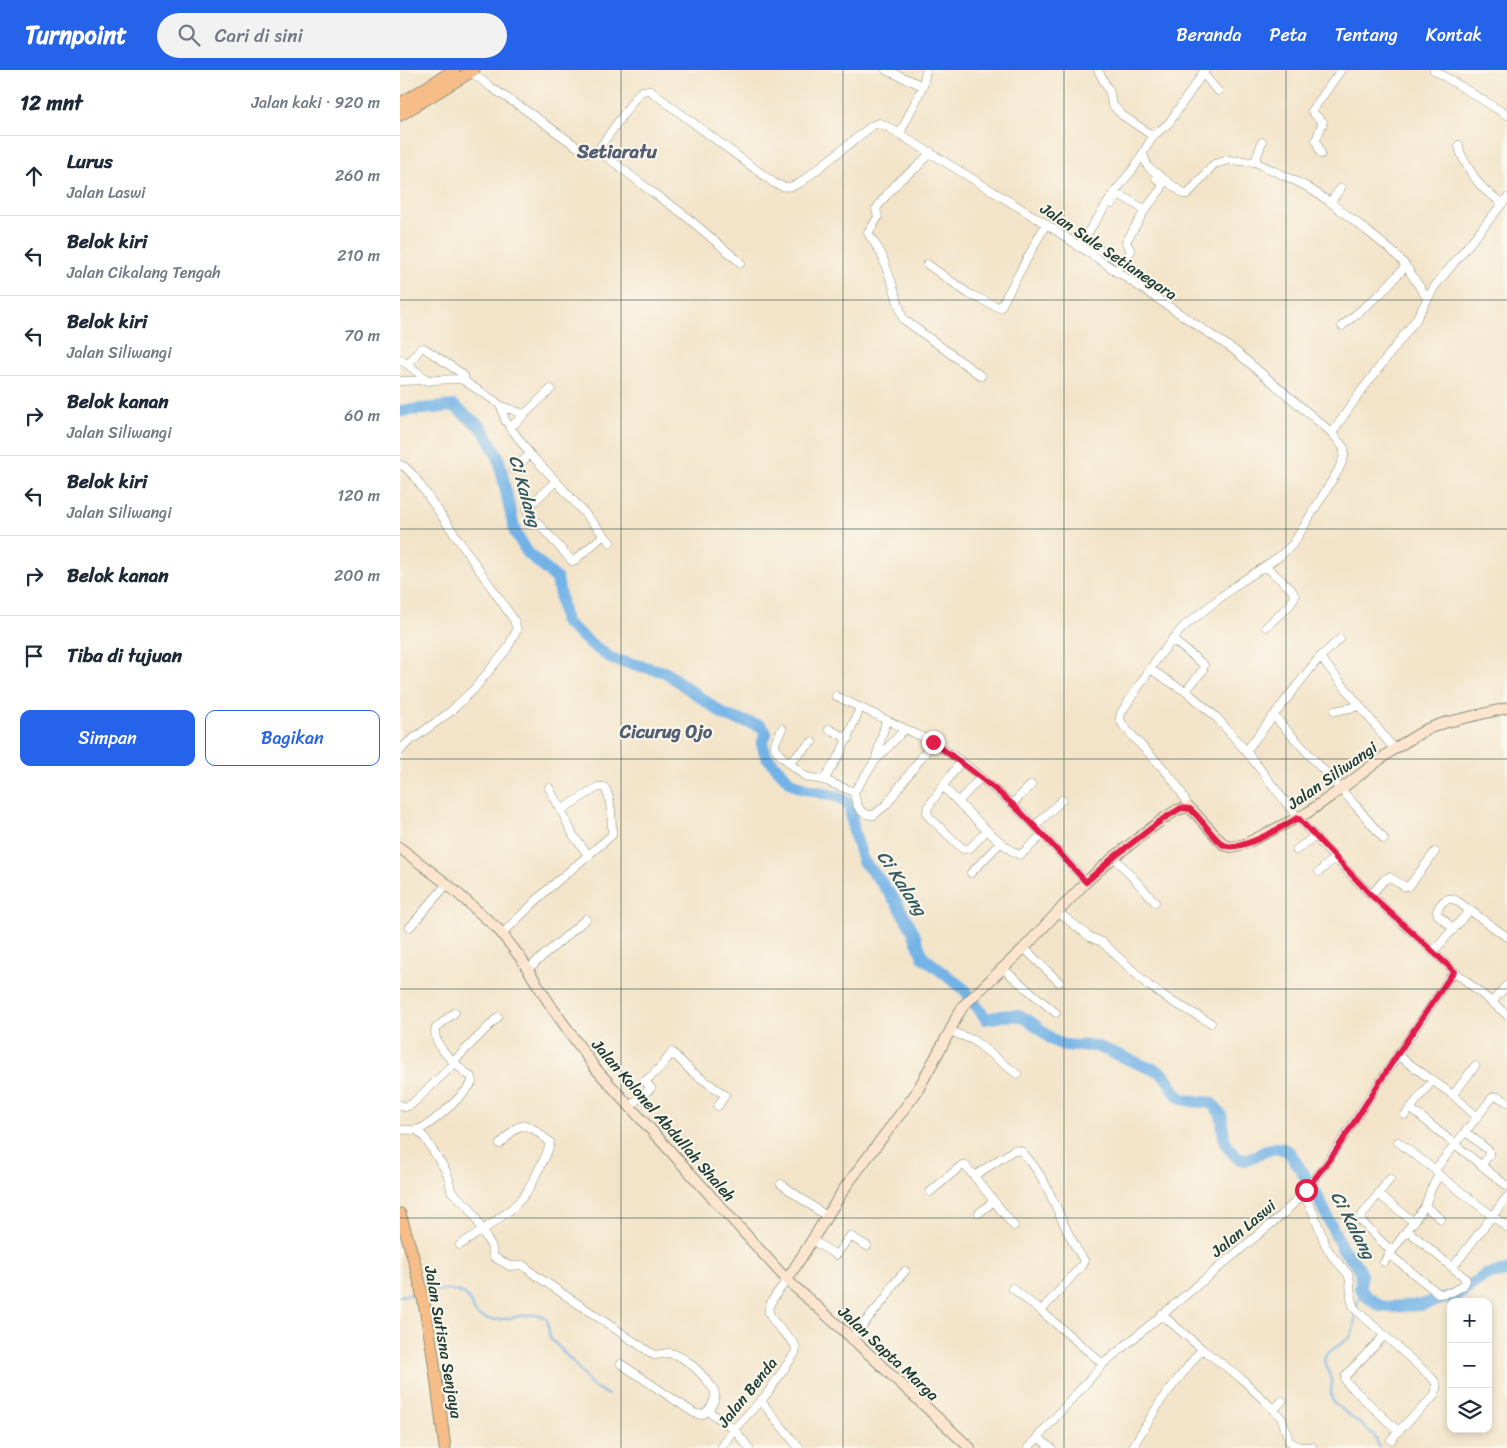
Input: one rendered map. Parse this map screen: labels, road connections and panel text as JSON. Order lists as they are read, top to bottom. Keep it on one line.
{"streets":{"main road":["Jalan Sutisna Senjaya"],"street":["Jalan Sule Setianegara","Jalan Siliwangi","Jalan Kolonel Abdullah Shaleh","Jalan Laswi","Jalan Sapta Marga","Jalan Benda"]},"crossings":[["Jalan Sule Setianegara","Jalan Siliwangi"],["Jalan Kolonel Abdullah Shaleh","Jalan Sapta Marga"],["Jalan Kolonel Abdullah Shaleh","Jalan Benda"],["Jalan Sapta Marga","Jalan Benda"]],"districts":["Setiaratu","Cicurug Ojo"],"water":["Ci Kalang"],"page":{"header":"Turnpoint","search":"Cari di sini","nav":["Beranda","Peta","Tentang","Kontak"],"heading":["12 mnt","Jalan kaki · 920 m"],"list":[["Lurus","Jalan Laswi","260 m"],["Belok kiri","Jalan Cikalang Tengah","210 m"],["Belok kiri","Jalan Siliwangi","70 m"],["Belok kanan","Jalan Siliwangi","60 m"],["Belok kiri","Jalan Siliwangi","120 m"],["Belok kanan","200 m"],"Tiba di tujuan"],"buttons":["Simpan","Bagikan"],"map_buttons":["+","−"]}}
